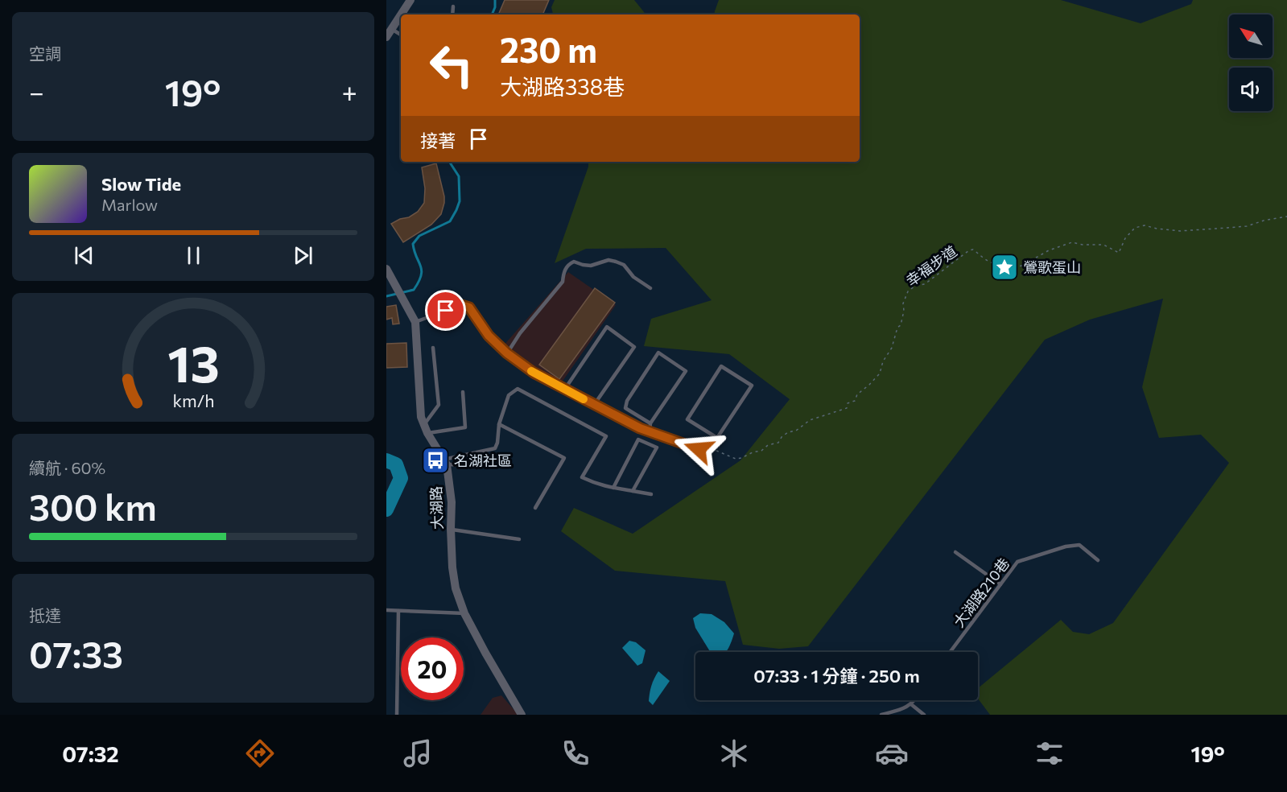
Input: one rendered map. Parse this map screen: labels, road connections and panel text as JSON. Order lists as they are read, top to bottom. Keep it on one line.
{"streets":{"street":["大湖路"],"lane":["大湖路210巷"],"path":["幸福步道"]},"places":{"place":["鶯歌蛋山"],"bus stop":["名湖社區"]},"north":"top left","page":{"tile":["空調",["續航 · 60%","300 km"],["抵達","07:33"]],"turn":["230 m","大湖路338巷"],"heat":["−","19°","+"],"then":"接著","song":["Slow Tide","Marlow"],"limit":"20","trip":"07:33 · 1 分鐘 · 250 m","tabs":["07:32","19°"],"gauge":["13","km/h"]}}
